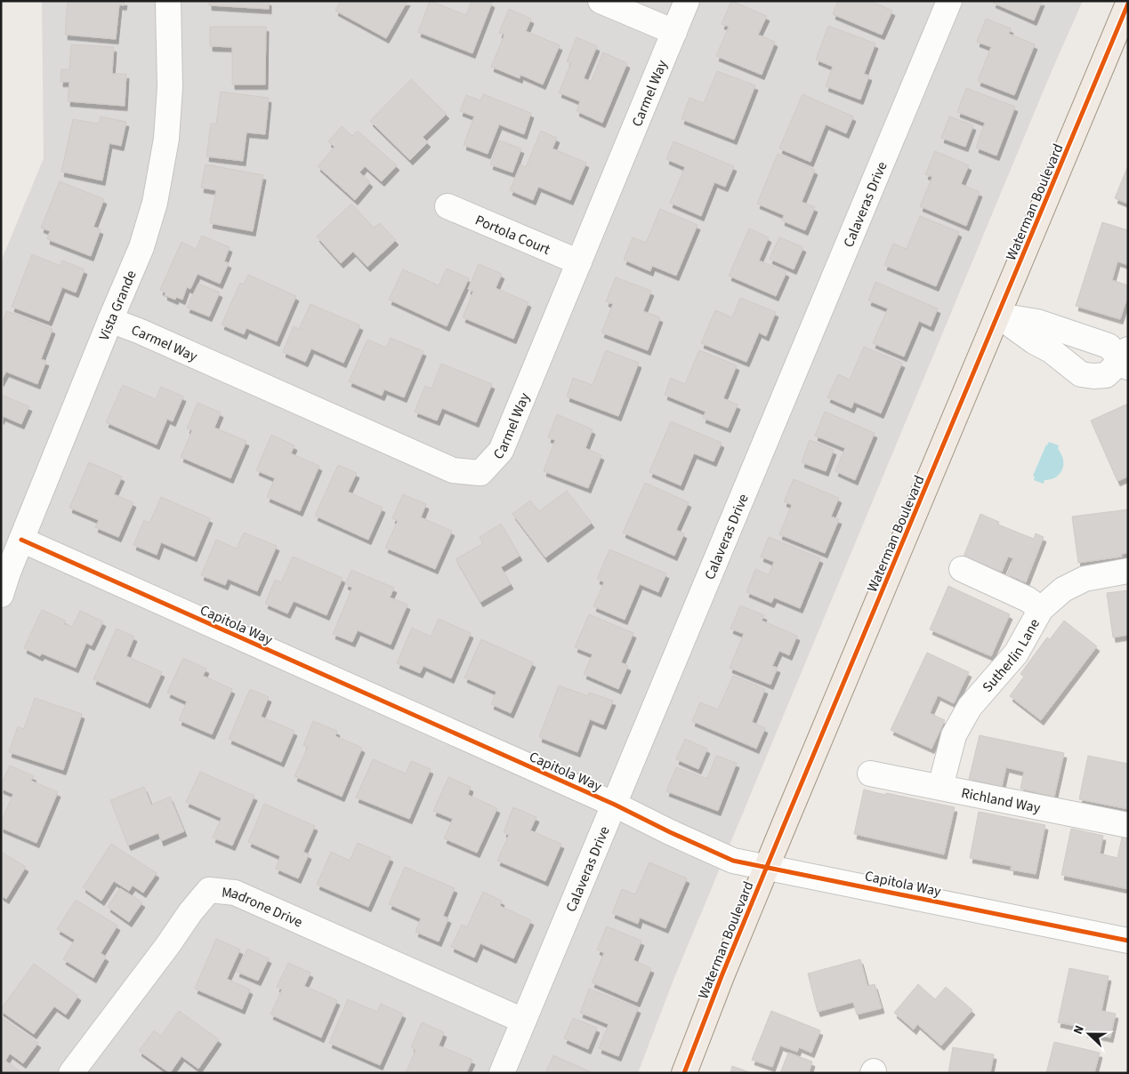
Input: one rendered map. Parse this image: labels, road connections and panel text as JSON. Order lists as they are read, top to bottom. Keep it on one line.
{"streets":{"main road":["Waterman Boulevard"],"street":["Carmel Way","Calaveras Drive","Portola Court","Vista Grande","Capitola Way","Sutherlin Lane","Richland Way","Madrone Drive"]},"crossings":[["Carmel Way","Portola Court"],["Carmel Way","Vista Grande"],["Waterman Boulevard","Capitola Way"],["Calaveras Drive","Capitola Way"],["Calaveras Drive","Madrone Drive"],["Vista Grande","Capitola Way"],["Sutherlin Lane","Richland Way"]],"north":"left"}
